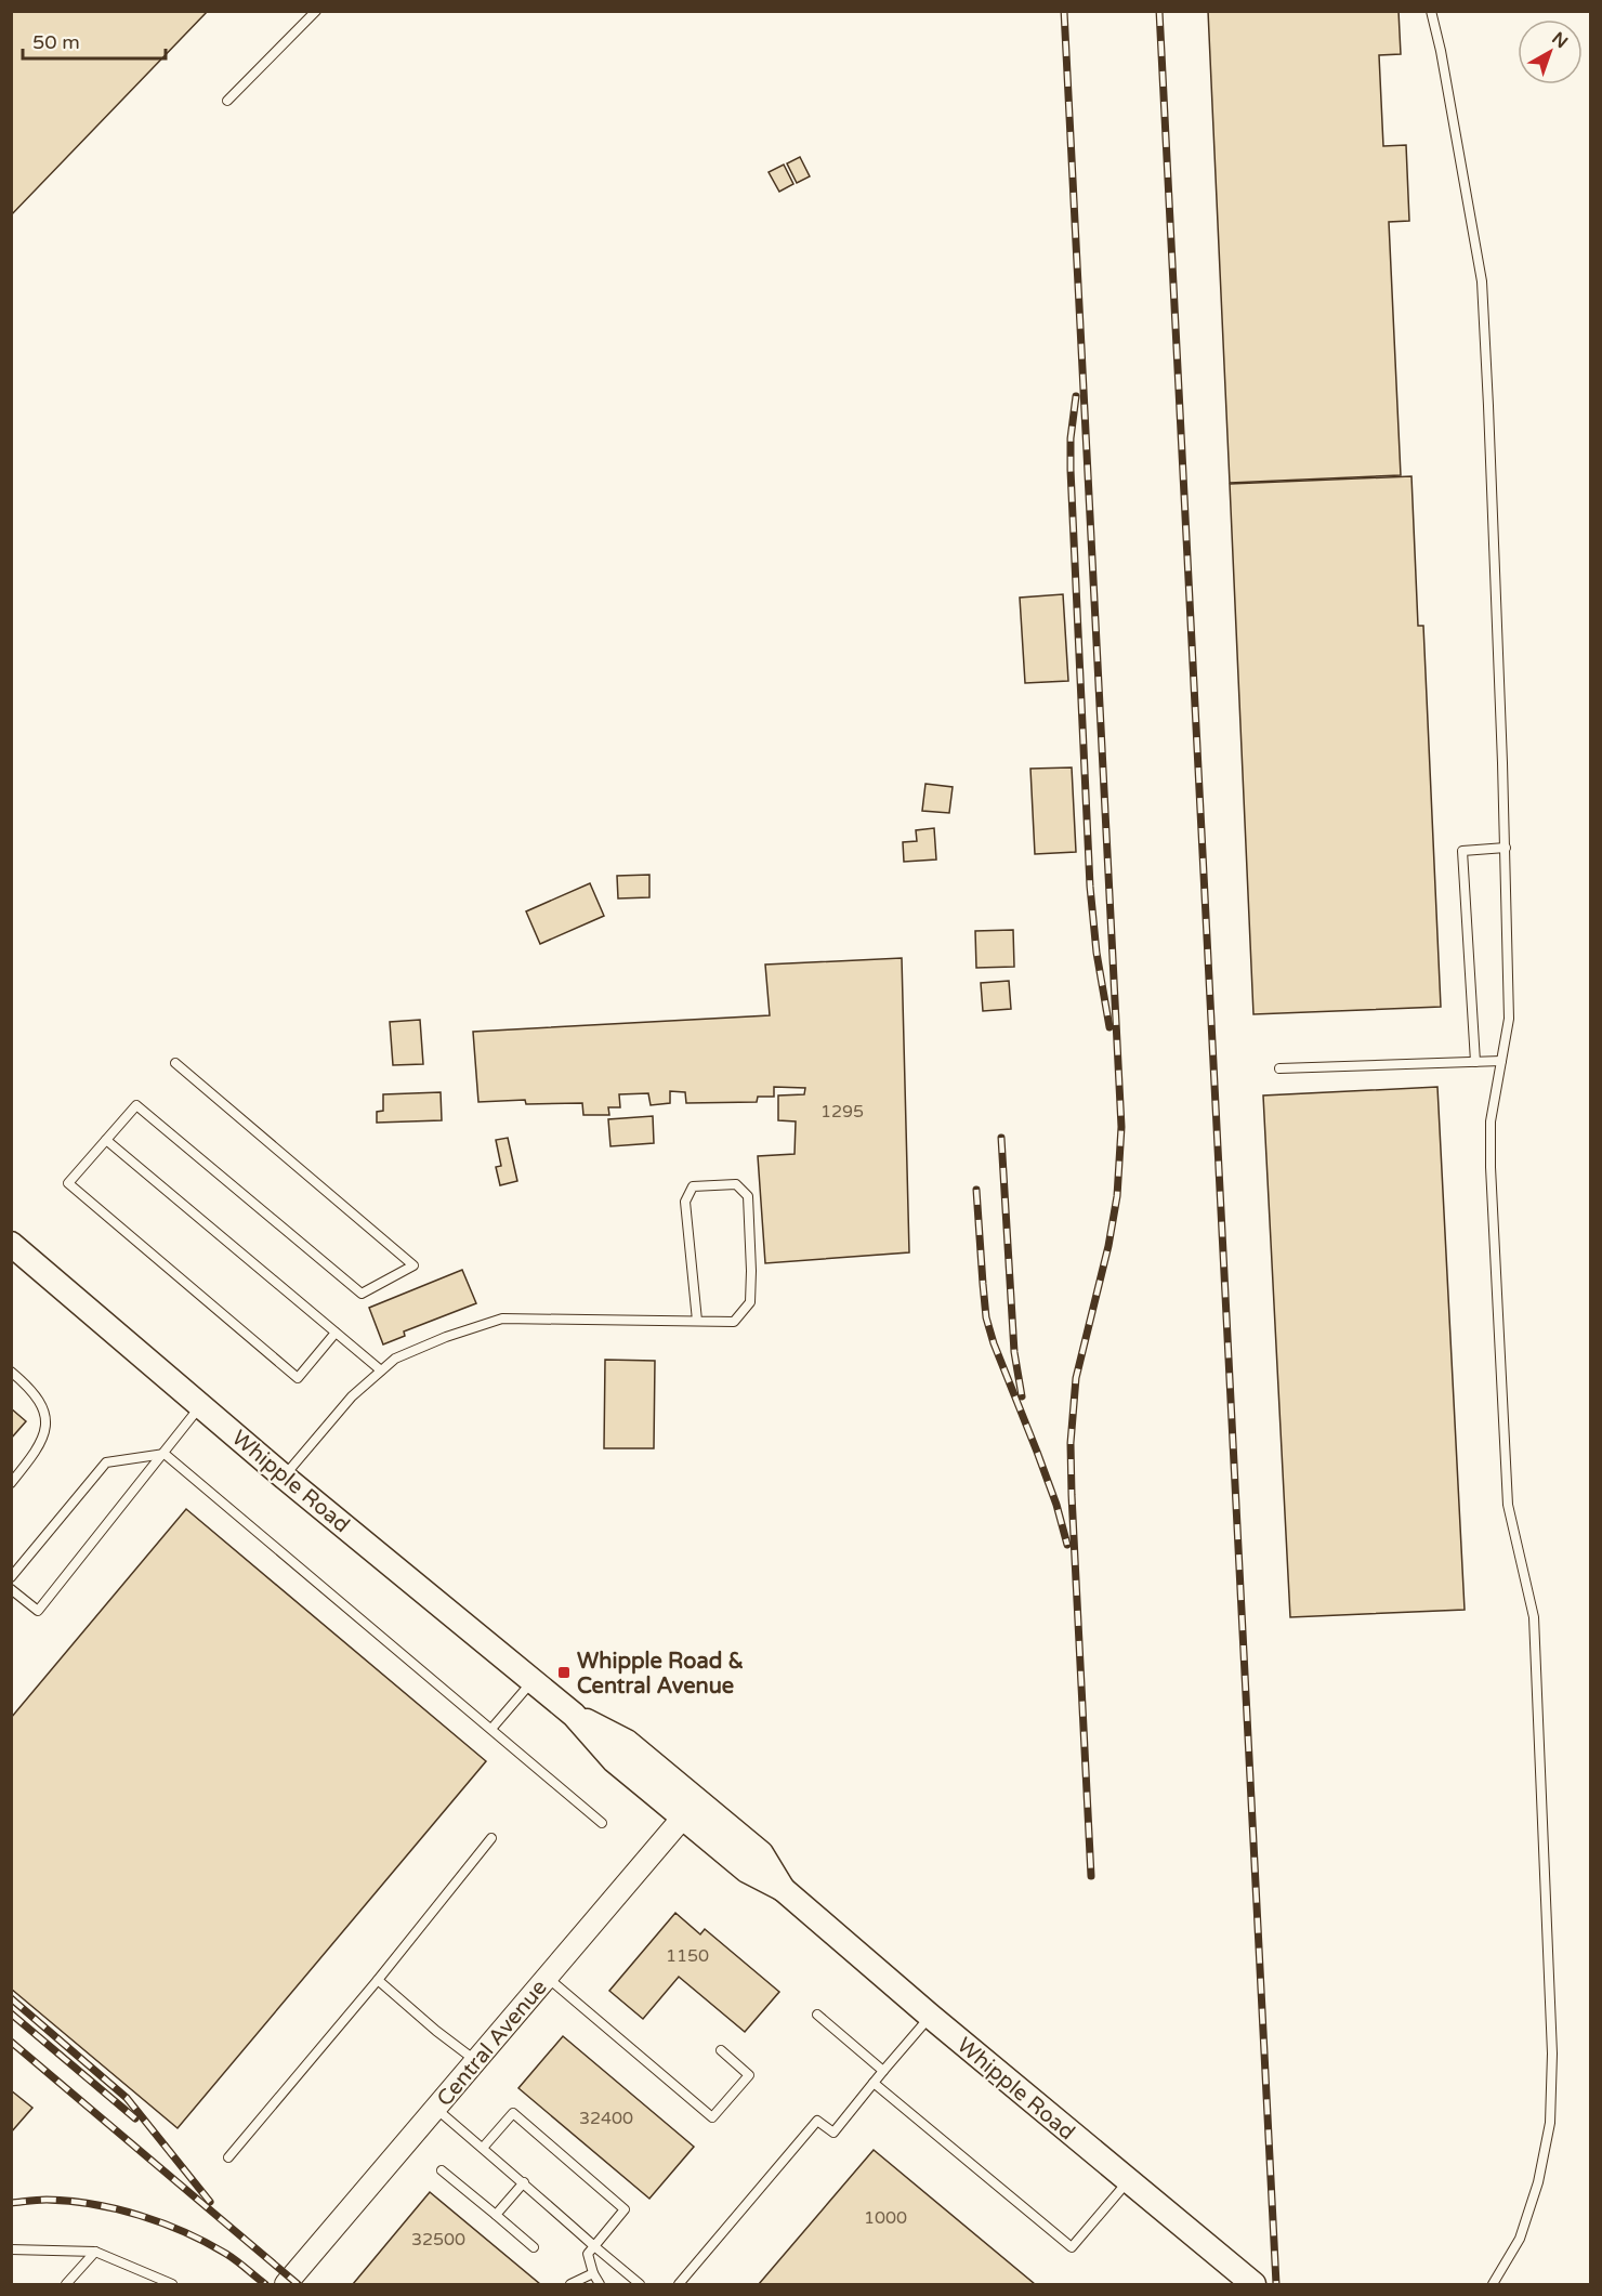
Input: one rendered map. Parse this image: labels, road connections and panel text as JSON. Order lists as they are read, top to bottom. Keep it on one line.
{"streets":{"main road":["Whipple Road"],"street":["Central Avenue"]},"crossings":[["Whipple Road","Central Avenue"]],"places":{"transit":["Whipple Road & Central Avenue"]},"house_numbers":["1295","1150","32400","1000","32500"],"scale_bar":"50 m","north":"top right"}
